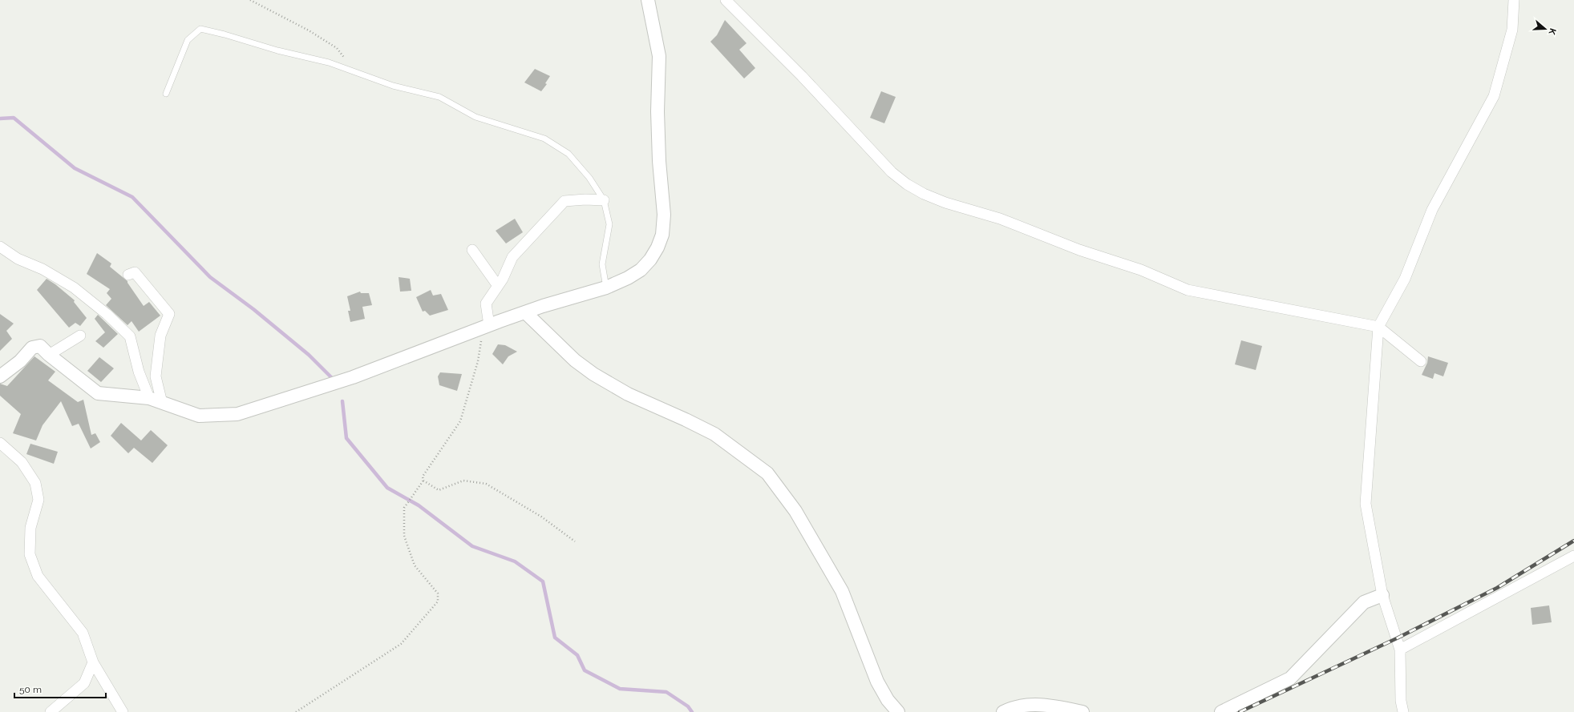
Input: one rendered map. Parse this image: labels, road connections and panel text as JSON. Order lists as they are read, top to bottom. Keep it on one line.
{"scale_bar":"50 m","north":"right"}
